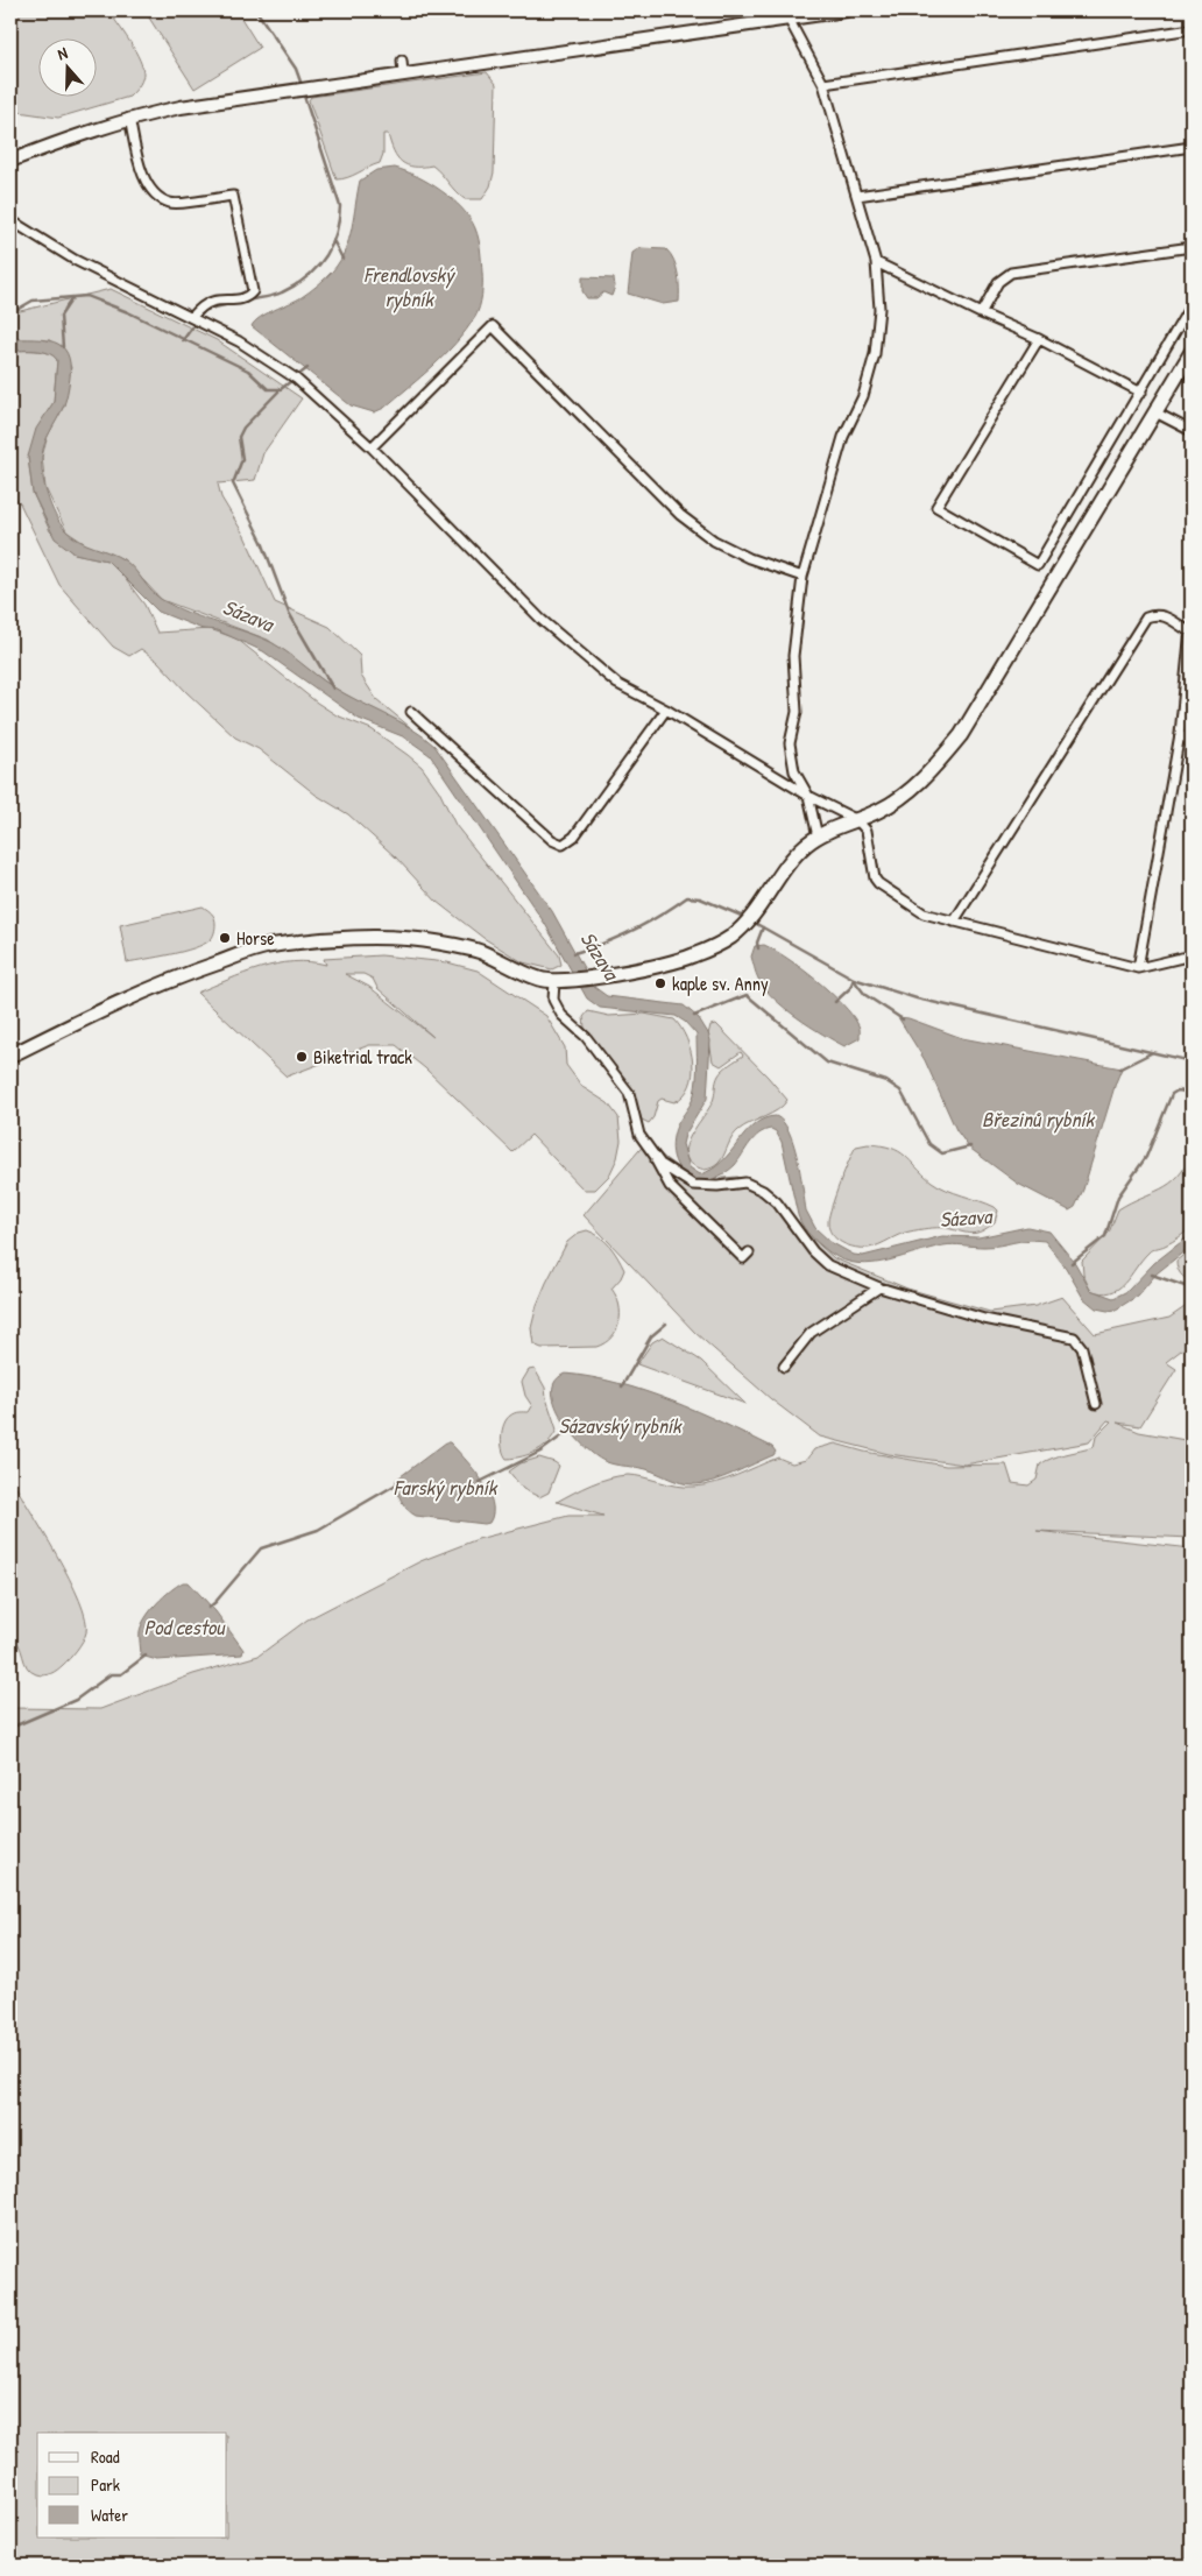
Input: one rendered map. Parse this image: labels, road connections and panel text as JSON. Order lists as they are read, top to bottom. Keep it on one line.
{"water":["Frendlovský rybník","Sázava","Březinů rybník","Sázavský rybník","Farský rybník","Pod cestou"],"places":["Horse","kaple sv. Anny","Biketrial track"],"legend":["Road","Park","Water"],"north":"top"}
